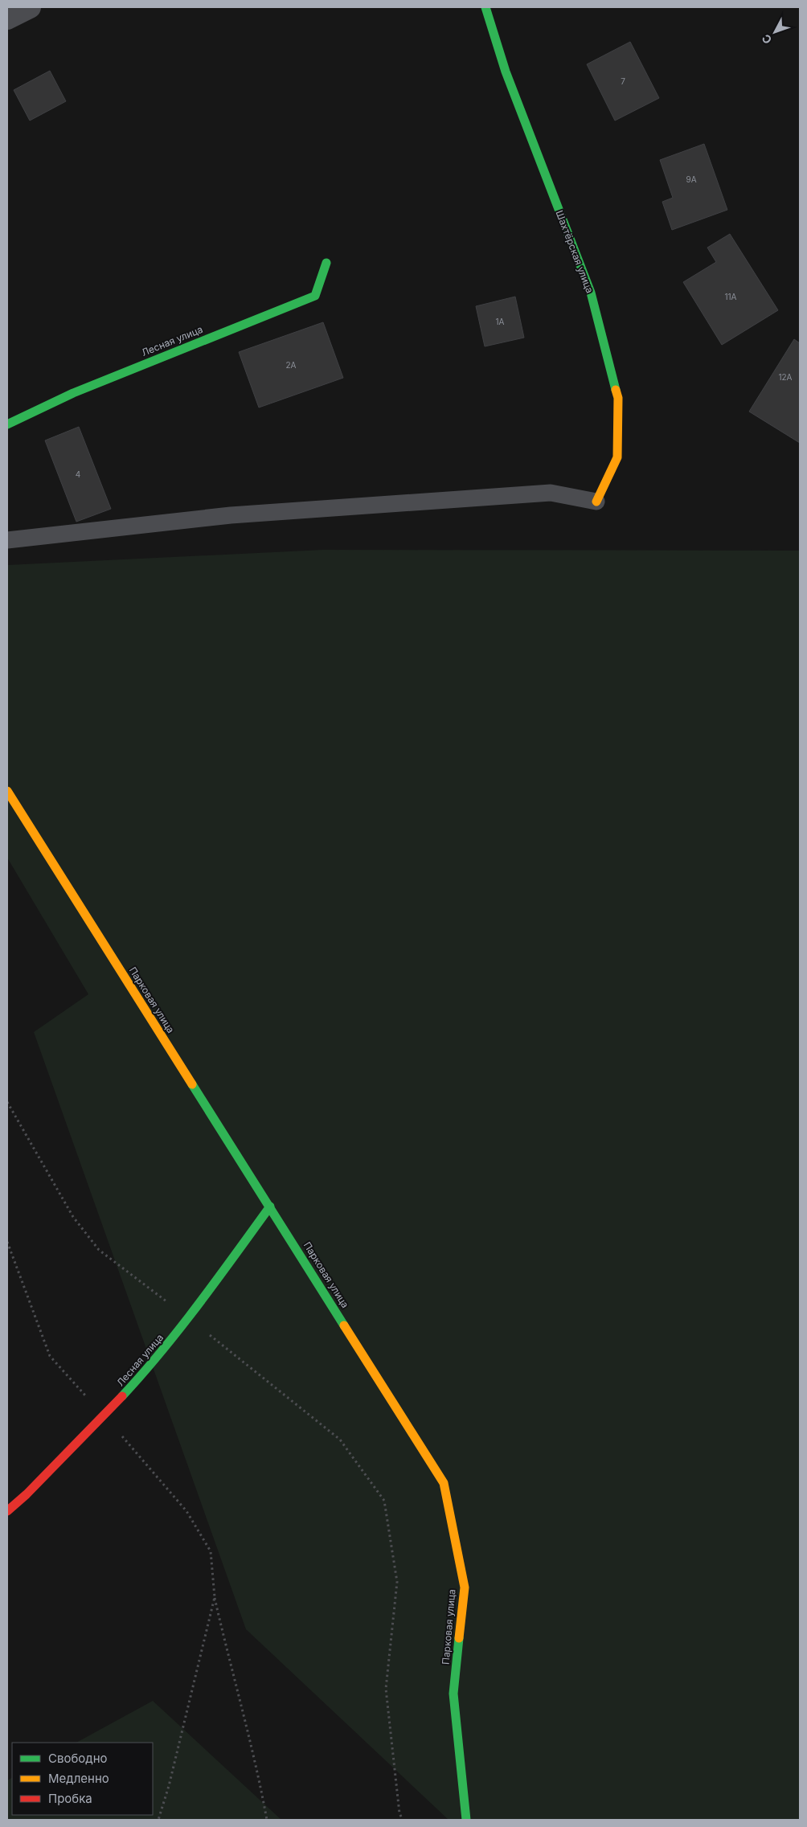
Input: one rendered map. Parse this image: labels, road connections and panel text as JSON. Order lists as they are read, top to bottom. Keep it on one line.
{"streets":{"street":["Шахтёрская улица","Лесная улица","Парковая улица"]},"crossings":[["Лесная улица","Парковая улица"]],"house_numbers":["7","9А","11А","1А","2А","12А","4"],"legend":["Свободно","Медленно","Пробка"],"north":"bottom left"}
